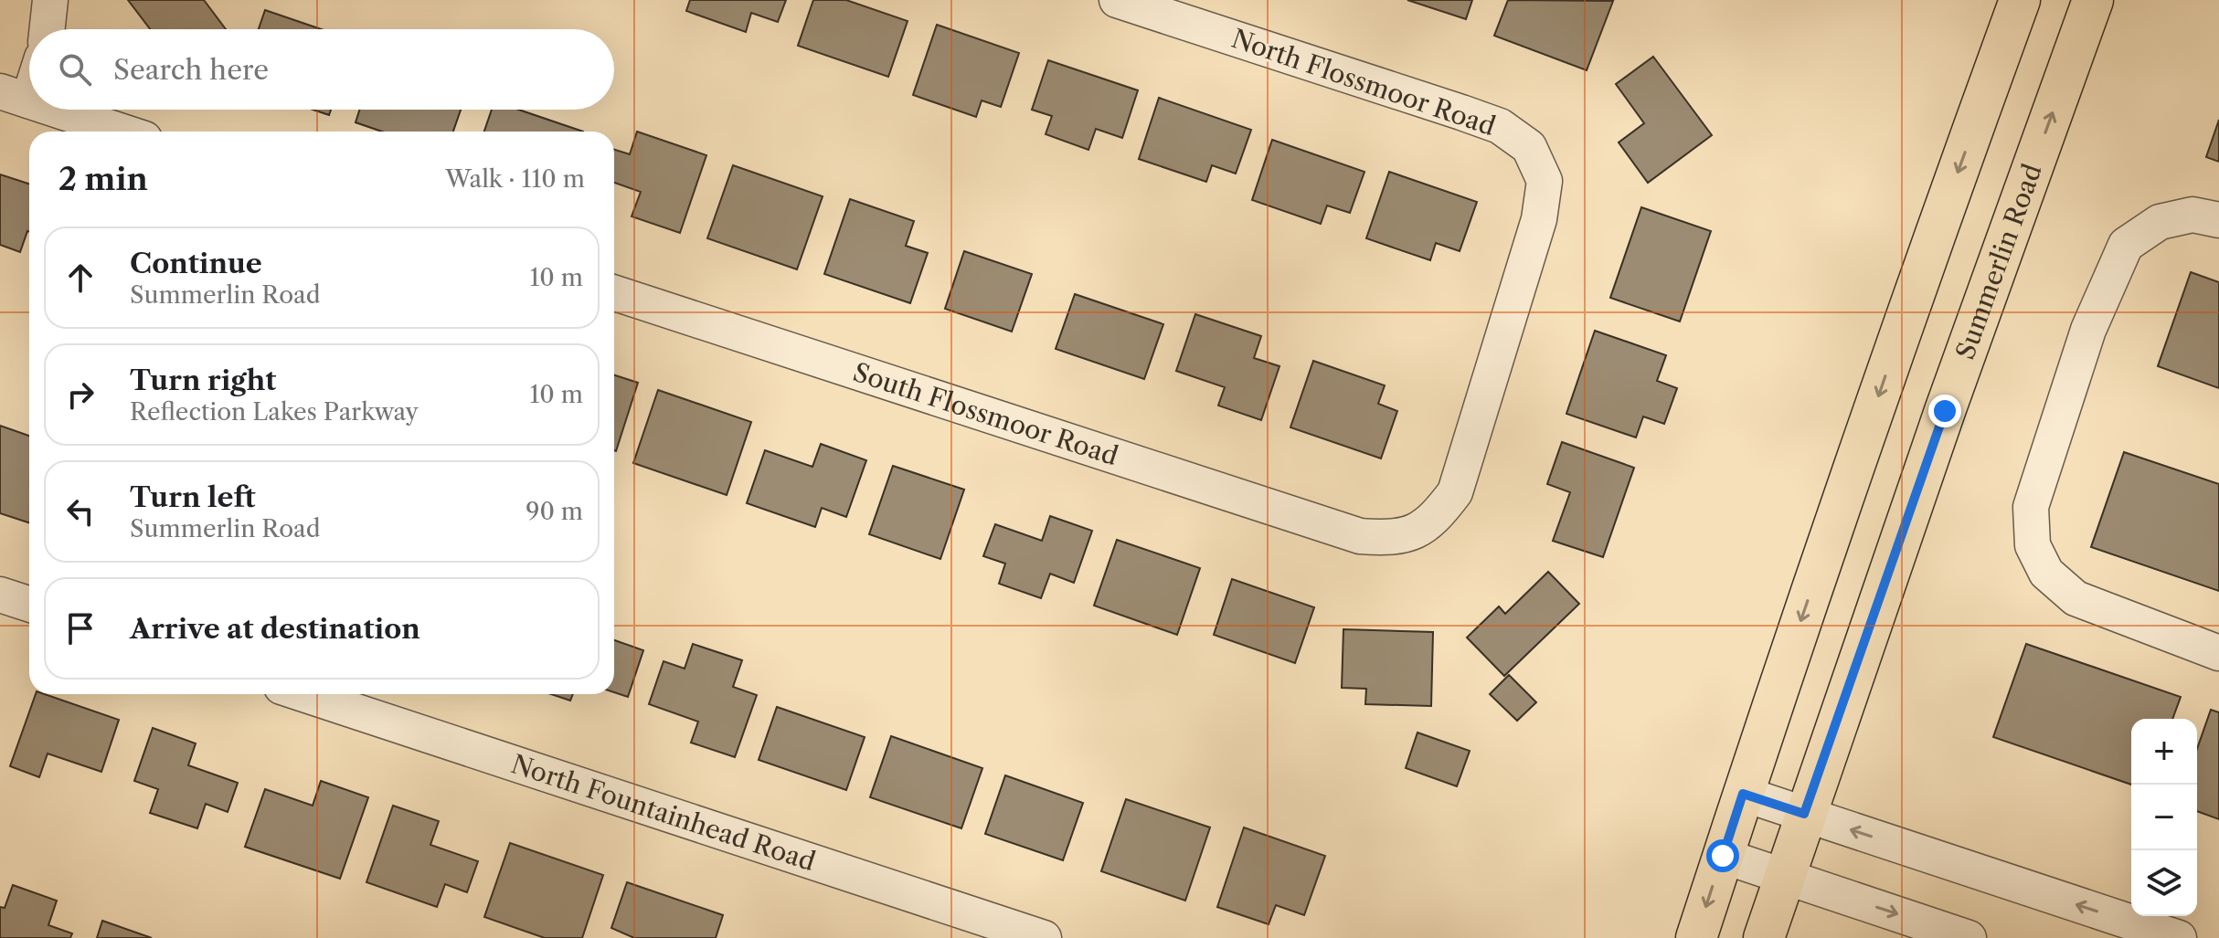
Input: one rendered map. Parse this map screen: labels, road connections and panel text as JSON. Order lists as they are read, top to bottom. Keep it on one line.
{"streets":{"main road":["Summerlin Road"],"street":["North Flossmoor Road","South Flossmoor Road","North Fountainhead Road"]},"crossings":[["North Flossmoor Road","South Flossmoor Road"]],"page":{"search":"Search here","heading":["2 min","Walk · 110 m"],"list":[["Continue","Summerlin Road","10 m"],["Turn right","Reflection Lakes Parkway","10 m"],["Turn left","Summerlin Road","90 m"],"Arrive at destination"],"map_buttons":["+","−"]}}
